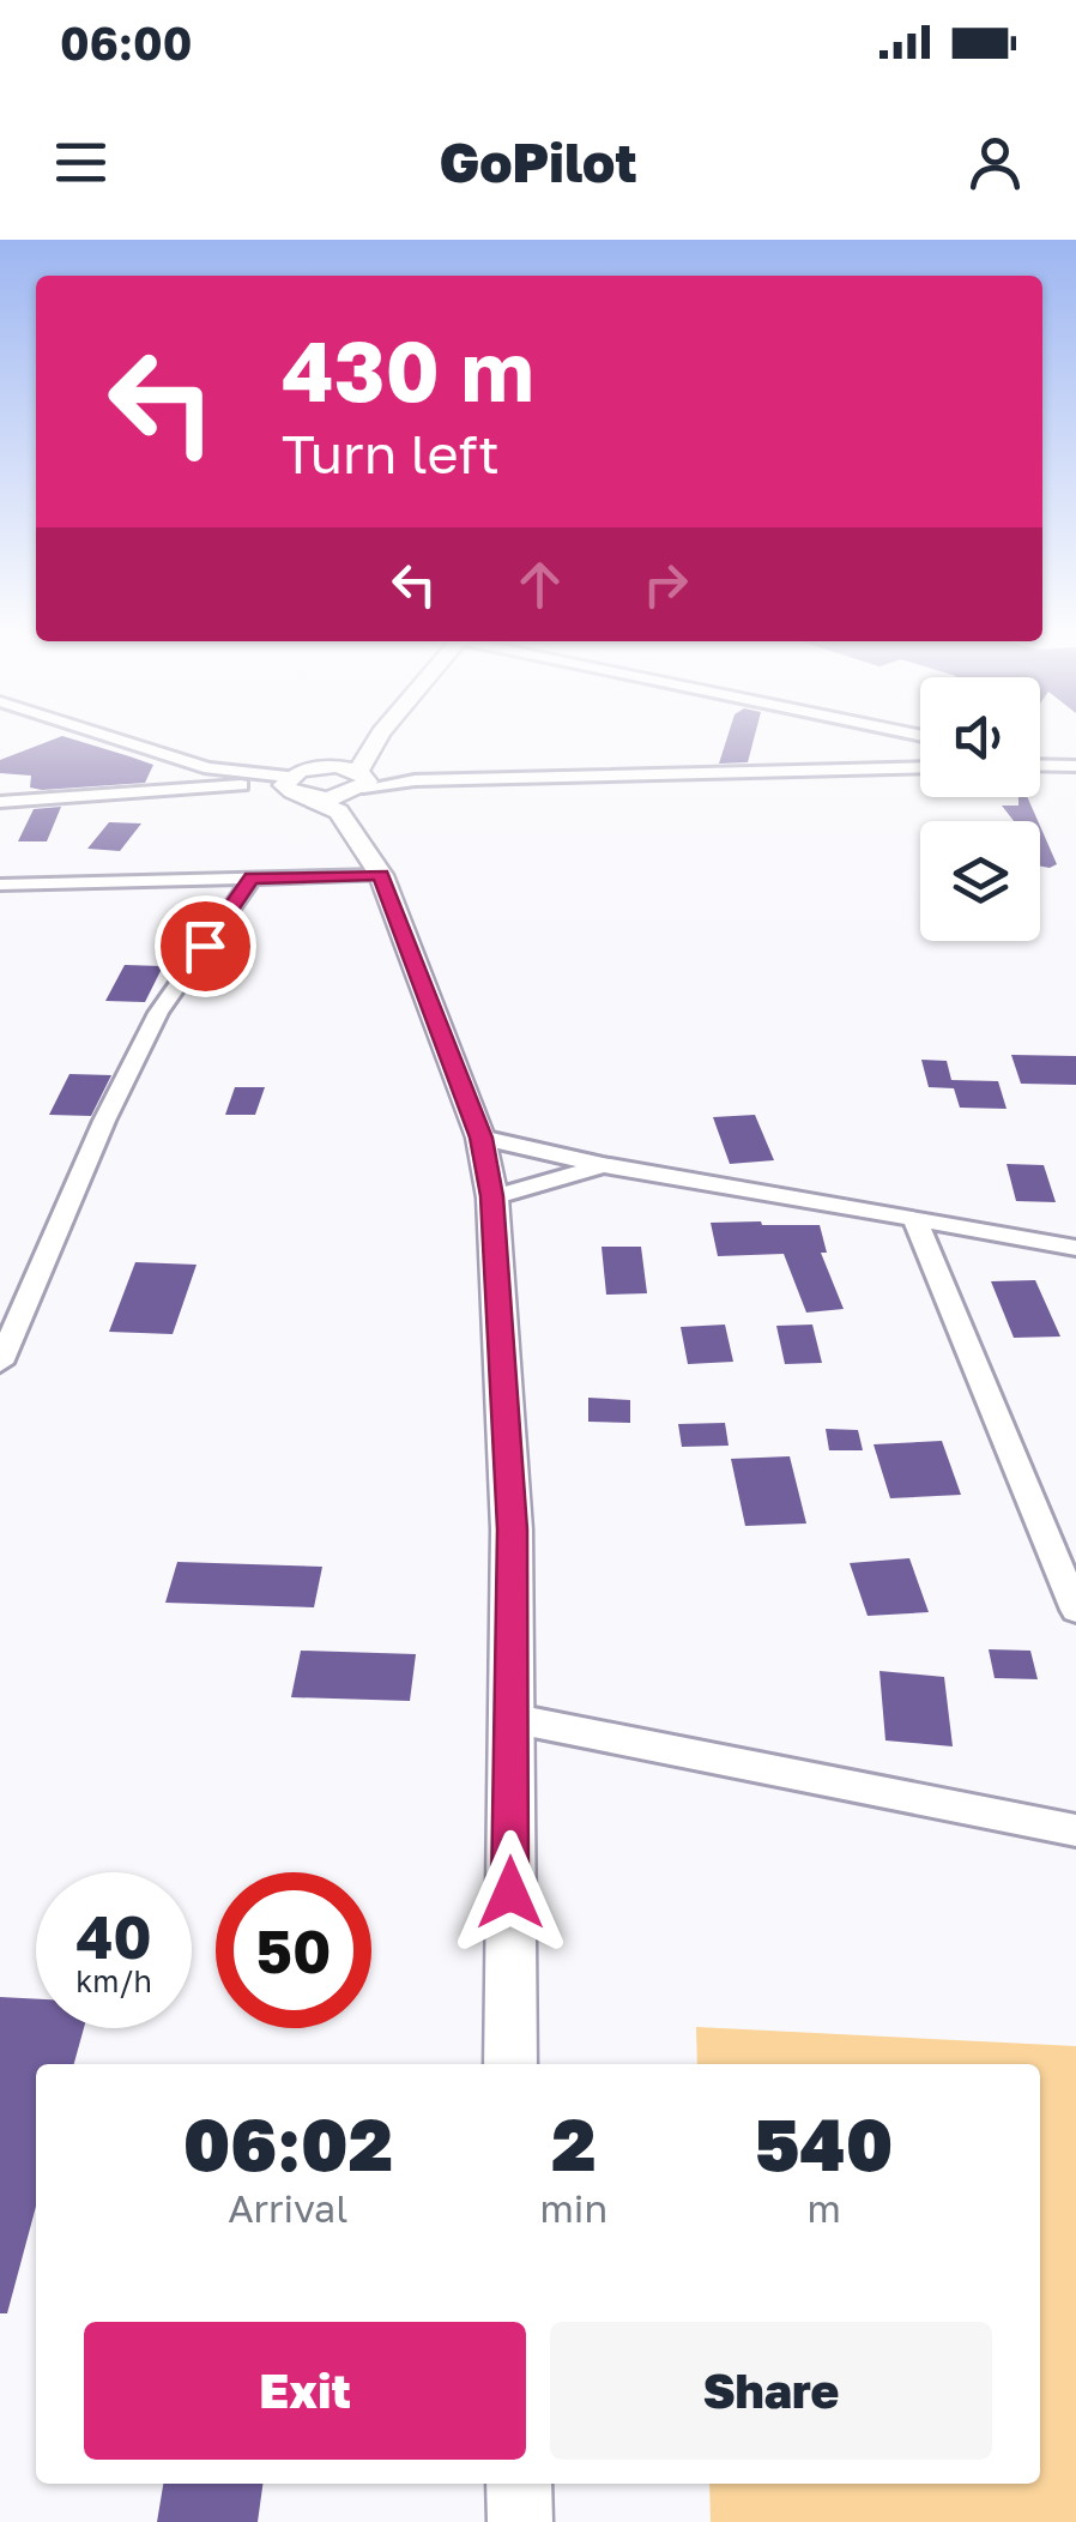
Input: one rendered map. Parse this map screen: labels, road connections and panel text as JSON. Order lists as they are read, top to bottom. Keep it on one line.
{"page":{"status":"06:00","header":"GoPilot","turn":["430 m","Turn left"],"speed":"40 km/h","limit":"50","eta":["06:02","Arrival","2","min","540","m"],"buttons":["Exit","Share"]}}
